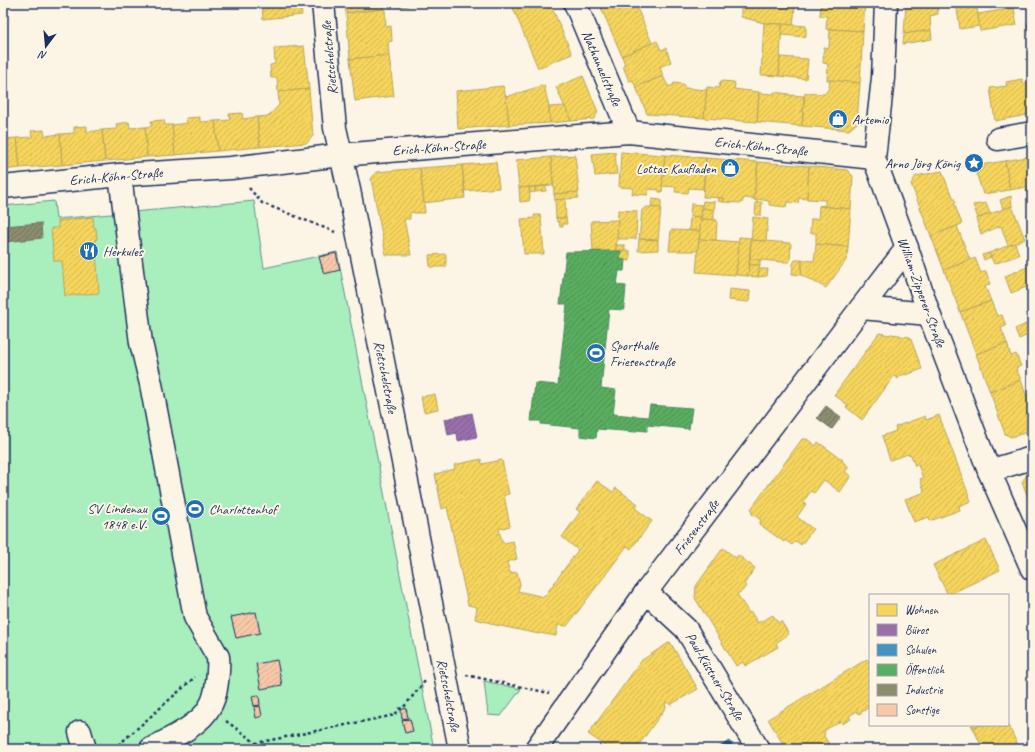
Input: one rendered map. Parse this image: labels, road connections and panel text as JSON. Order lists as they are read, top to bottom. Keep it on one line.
{"streets":{"street":["Rietschelstraße","Nathanaelstraße","Erich-Köhn-Straße","William-Zipperer-Straße","Friesenstraße","Paul-Küstner-Straße"]},"crossings":[["Rietschelstraße","Erich-Köhn-Straße"],["Nathanaelstraße","Erich-Köhn-Straße"],["Erich-Köhn-Straße","William-Zipperer-Straße"],["William-Zipperer-Straße","Friesenstraße"],["Friesenstraße","Paul-Küstner-Straße"]],"places":{"shop":["Artemio","Lottas Kaufladen"],"place":["Arno Jörg König"],"restaurant":["Herkules"],"sports":["Sporthalle Friesenstraße","Charlottenhof","SV Lindenau 1848 e.V."]},"legend":["Wohnen","Büros","Schulen","Öffentlich","Industrie","Sonstige"],"north":"bottom"}
